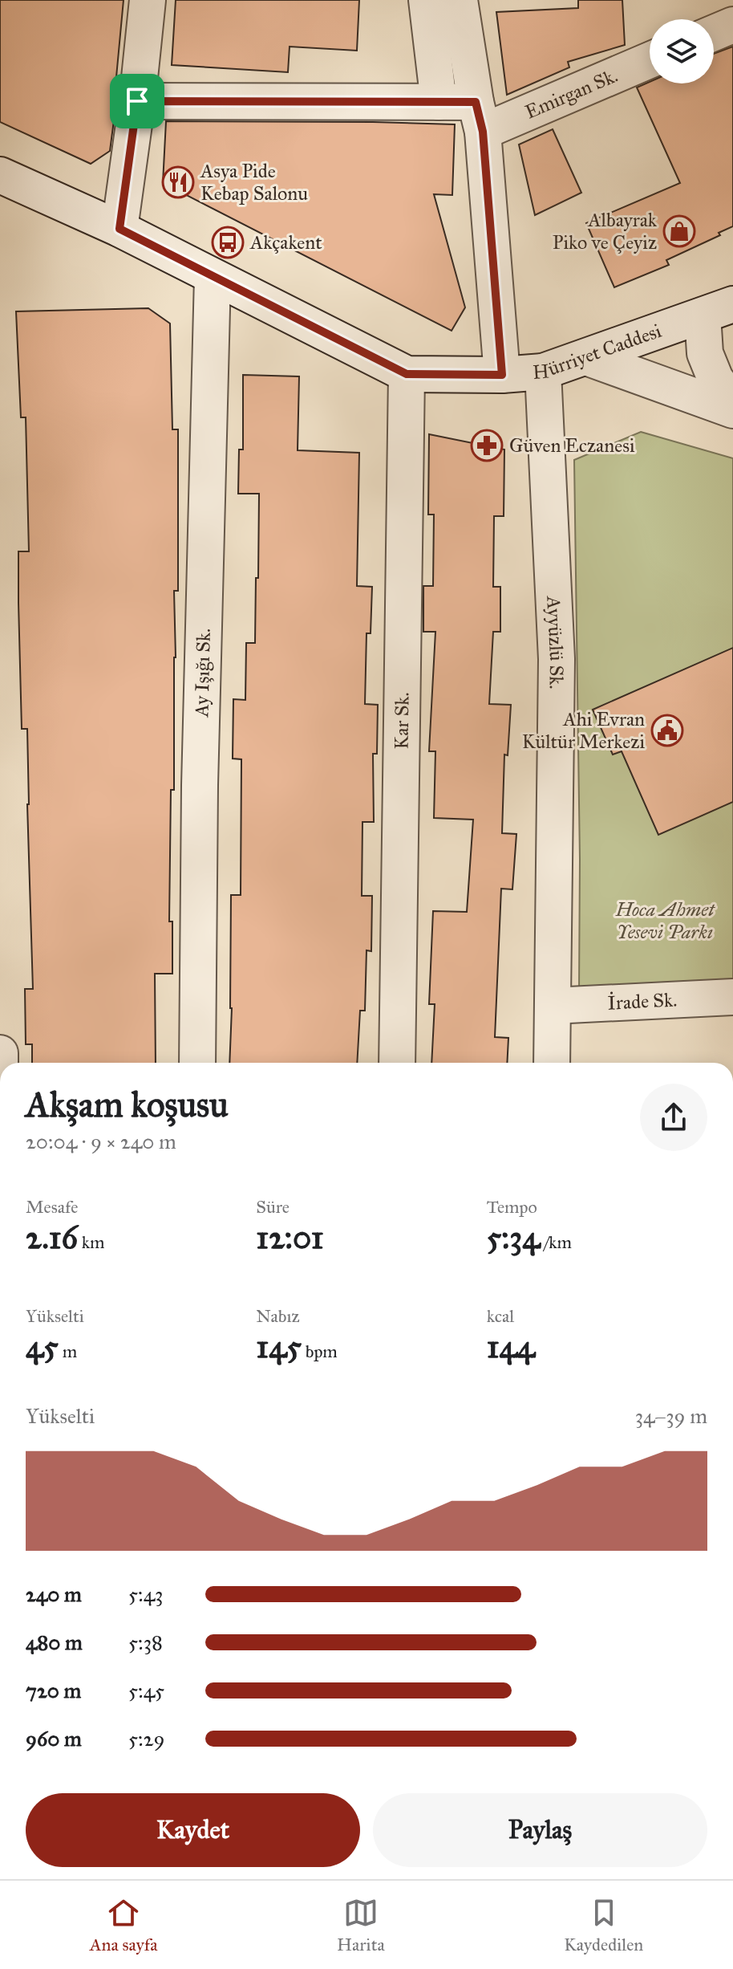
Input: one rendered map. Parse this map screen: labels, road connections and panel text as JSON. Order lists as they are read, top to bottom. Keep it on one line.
{"streets":{"street":["Emirgan Sk.","Hürriyet Caddesi","Ayyüzlü Sk.","Ay Işığı Sk.","Kar Sk.","İrade Sk."]},"crossings":[["Hürriyet Caddesi","Ayyüzlü Sk."],["Hürriyet Caddesi","Ay Işığı Sk."],["Hürriyet Caddesi","Kar Sk."],["Ayyüzlü Sk.","İrade Sk."]],"parks":["Hoca Ahmet Yesevi Parkı"],"places":{"restaurant":["Asya Pide Kebap Salonu"],"shop":["Albayrak Piko ve Çeyiz"],"bus stop":["Akçakent"],"pharmacy":["Güven Eczanesi"],"public building":["Ahi Evran Kültür Merkezi"]},"page":{"heading":["Akşam koşusu","20:04 · 9 × 240 m"],"stats":[["Mesafe","2.16 km"],["Süre","12:01"],["Tempo","5:34 /km"],["Yükselti","45 m"],["Nabız","145 bpm"],["kcal","144"]],"chart":["Yükselti","34–39 m"],"list":[{"name":"240 m","note":"5:43"},{"name":"480 m","note":"5:38"},{"name":"720 m","note":"5:45"},{"name":"960 m","note":"5:29"}],"buttons":["Kaydet","Paylaş"],"tabs":["Ana sayfa","Harita","Kaydedilen"]}}
